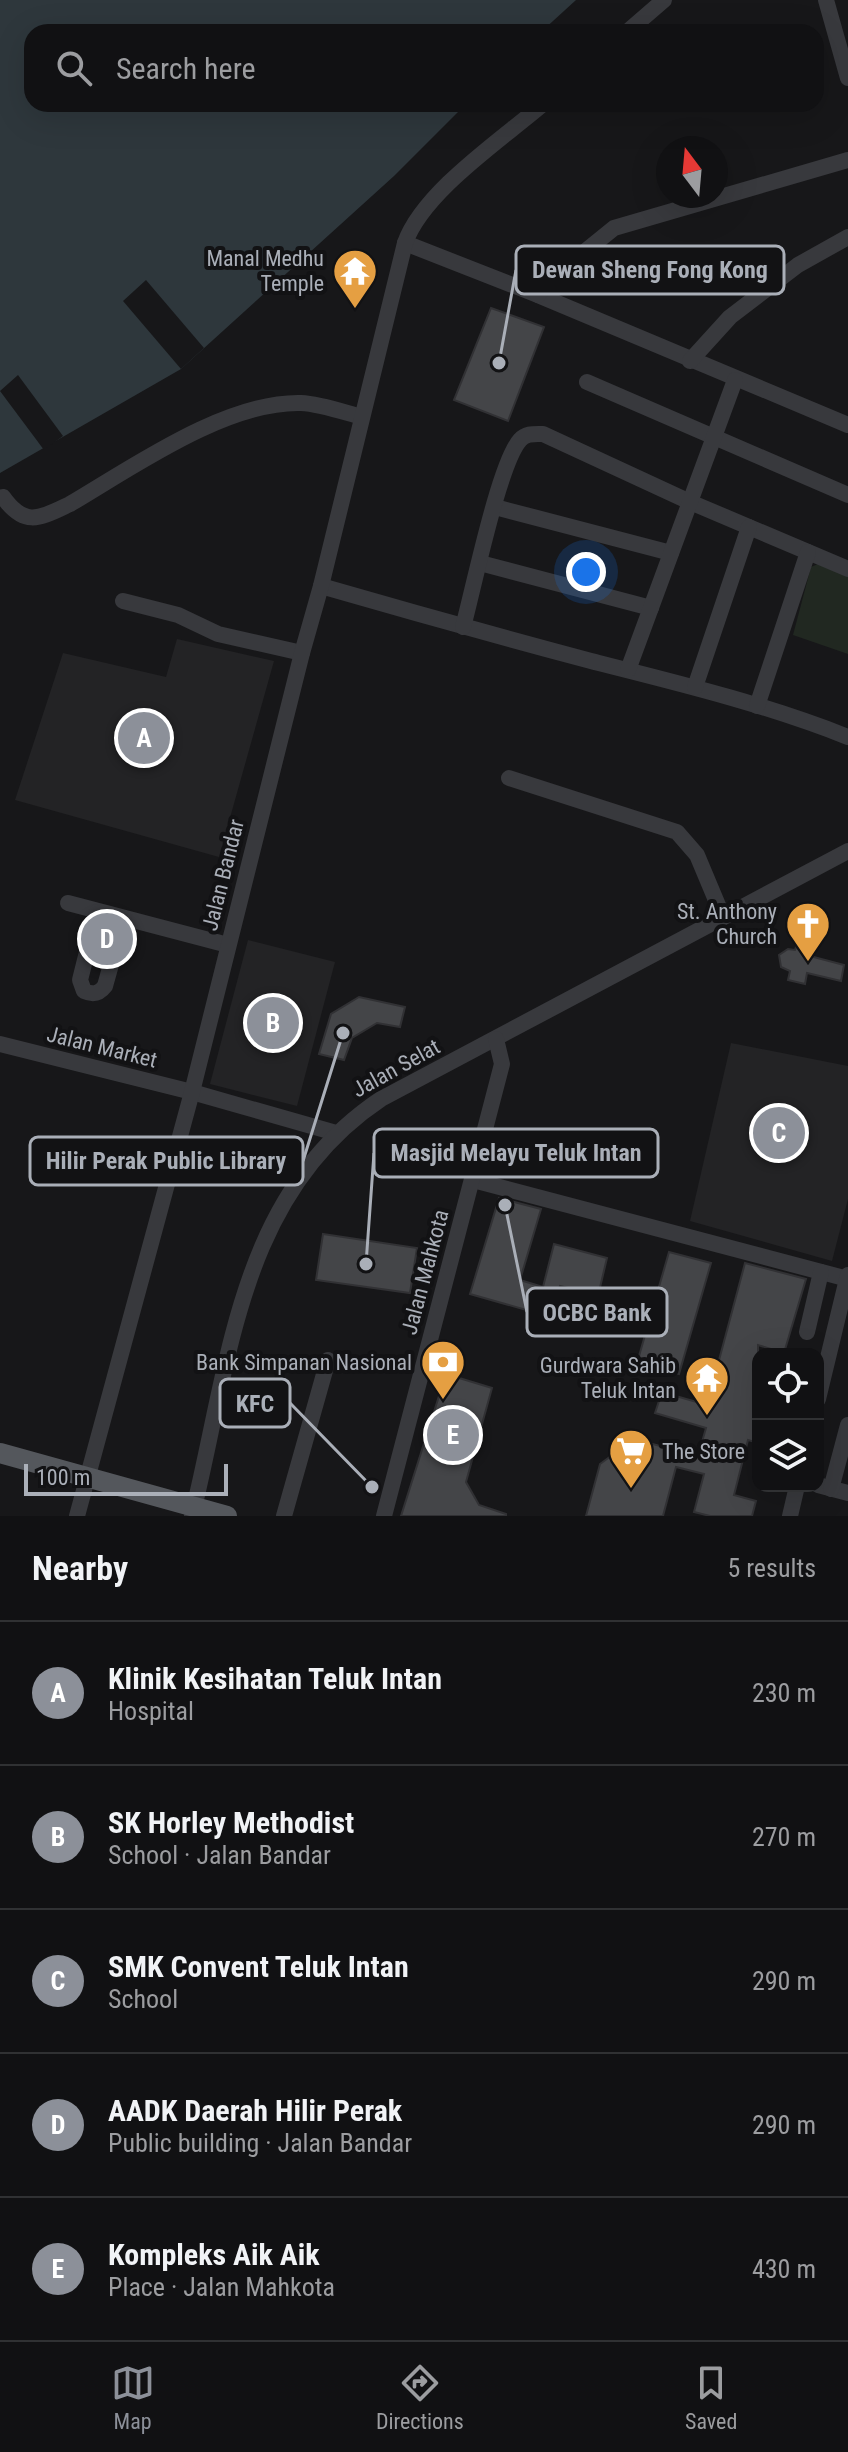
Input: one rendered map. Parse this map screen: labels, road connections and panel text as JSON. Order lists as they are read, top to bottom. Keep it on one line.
{"streets":{"street":["Jalan Bandar","Jalan Market","Jalan Selat","Jalan Mahkota"]},"crossings":[["Jalan Bandar","Jalan Market"],["Jalan Market","Jalan Selat"],["Jalan Selat","Jalan Mahkota"]],"places":{"temple":["Manal Medhu Temple","Gurdwara Sahib Teluk Intan"],"other":["Dewan Sheng Fong Kong","Hilir Perak Public Library","OCBC Bank","Masjid Melayu Teluk Intan","KFC"],"church":["St. Anthony Church"],"bank":["Bank Simpanan Nasional"],"supermarket":["The Store"]},"scale_bar":"100 m","north":"top","page":{"search":"Search here","pins":["A","D","B","C","E"],"scale":"100 m","heading":["Nearby","5 results"],"list":[{"mark":"A","name":"Klinik Kesihatan Teluk Intan","note":"Hospital","value":"230 m"},{"mark":"B","name":"SK Horley Methodist","note":"School · Jalan Bandar","value":"270 m"},{"mark":"C","name":"SMK Convent Teluk Intan","note":"School","value":"290 m"},{"mark":"D","name":"AADK Daerah Hilir Perak","note":"Public building · Jalan Bandar","value":"290 m"},{"mark":"E","name":"Kompleks Aik Aik","note":"Place · Jalan Mahkota","value":"430 m"}],"nav":["Map","Directions","Saved"]}}
